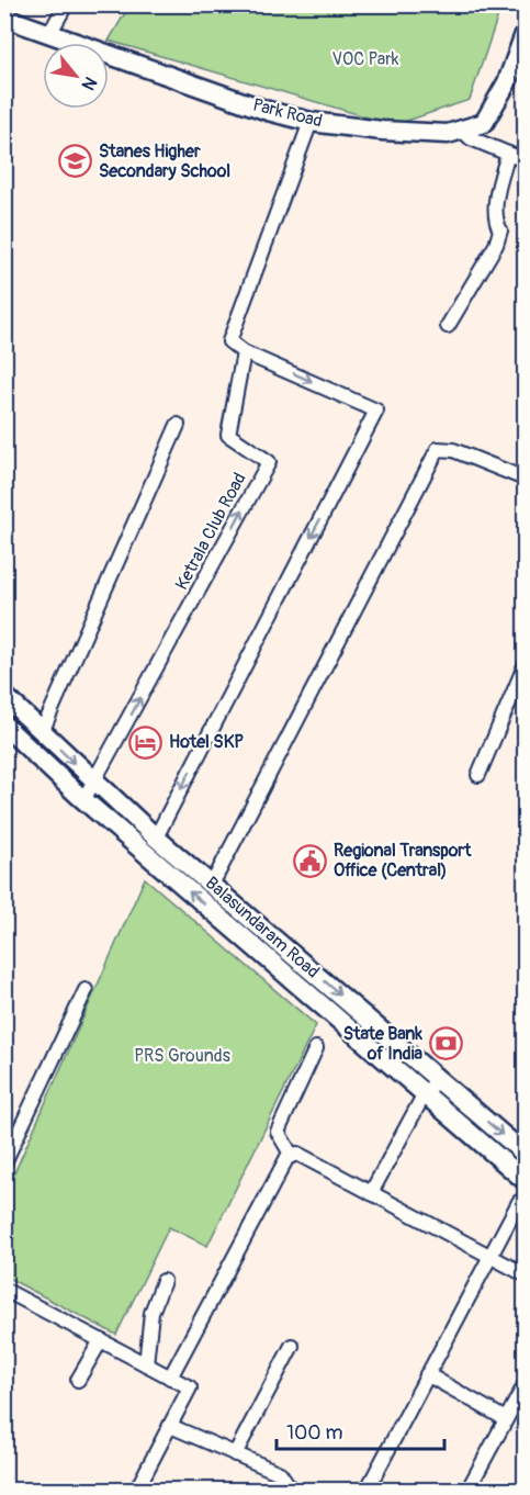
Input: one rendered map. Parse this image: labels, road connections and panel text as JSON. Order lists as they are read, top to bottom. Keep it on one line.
{"streets":{"main road":["Park Road","Balasundaram Road"],"street":["Ketrala Club Road"]},"crossings":[["Ketrala Club Road","Balasundaram Road"]],"parks":["VOC Park","PRS Grounds"],"places":{"school or university":["Stanes Higher Secondary School"],"hotel":["Hotel SKP"],"public building":["Regional Transport Office (Central)"],"bank":["State Bank of India"]},"scale_bar":"100 m","north":"bottom right"}
